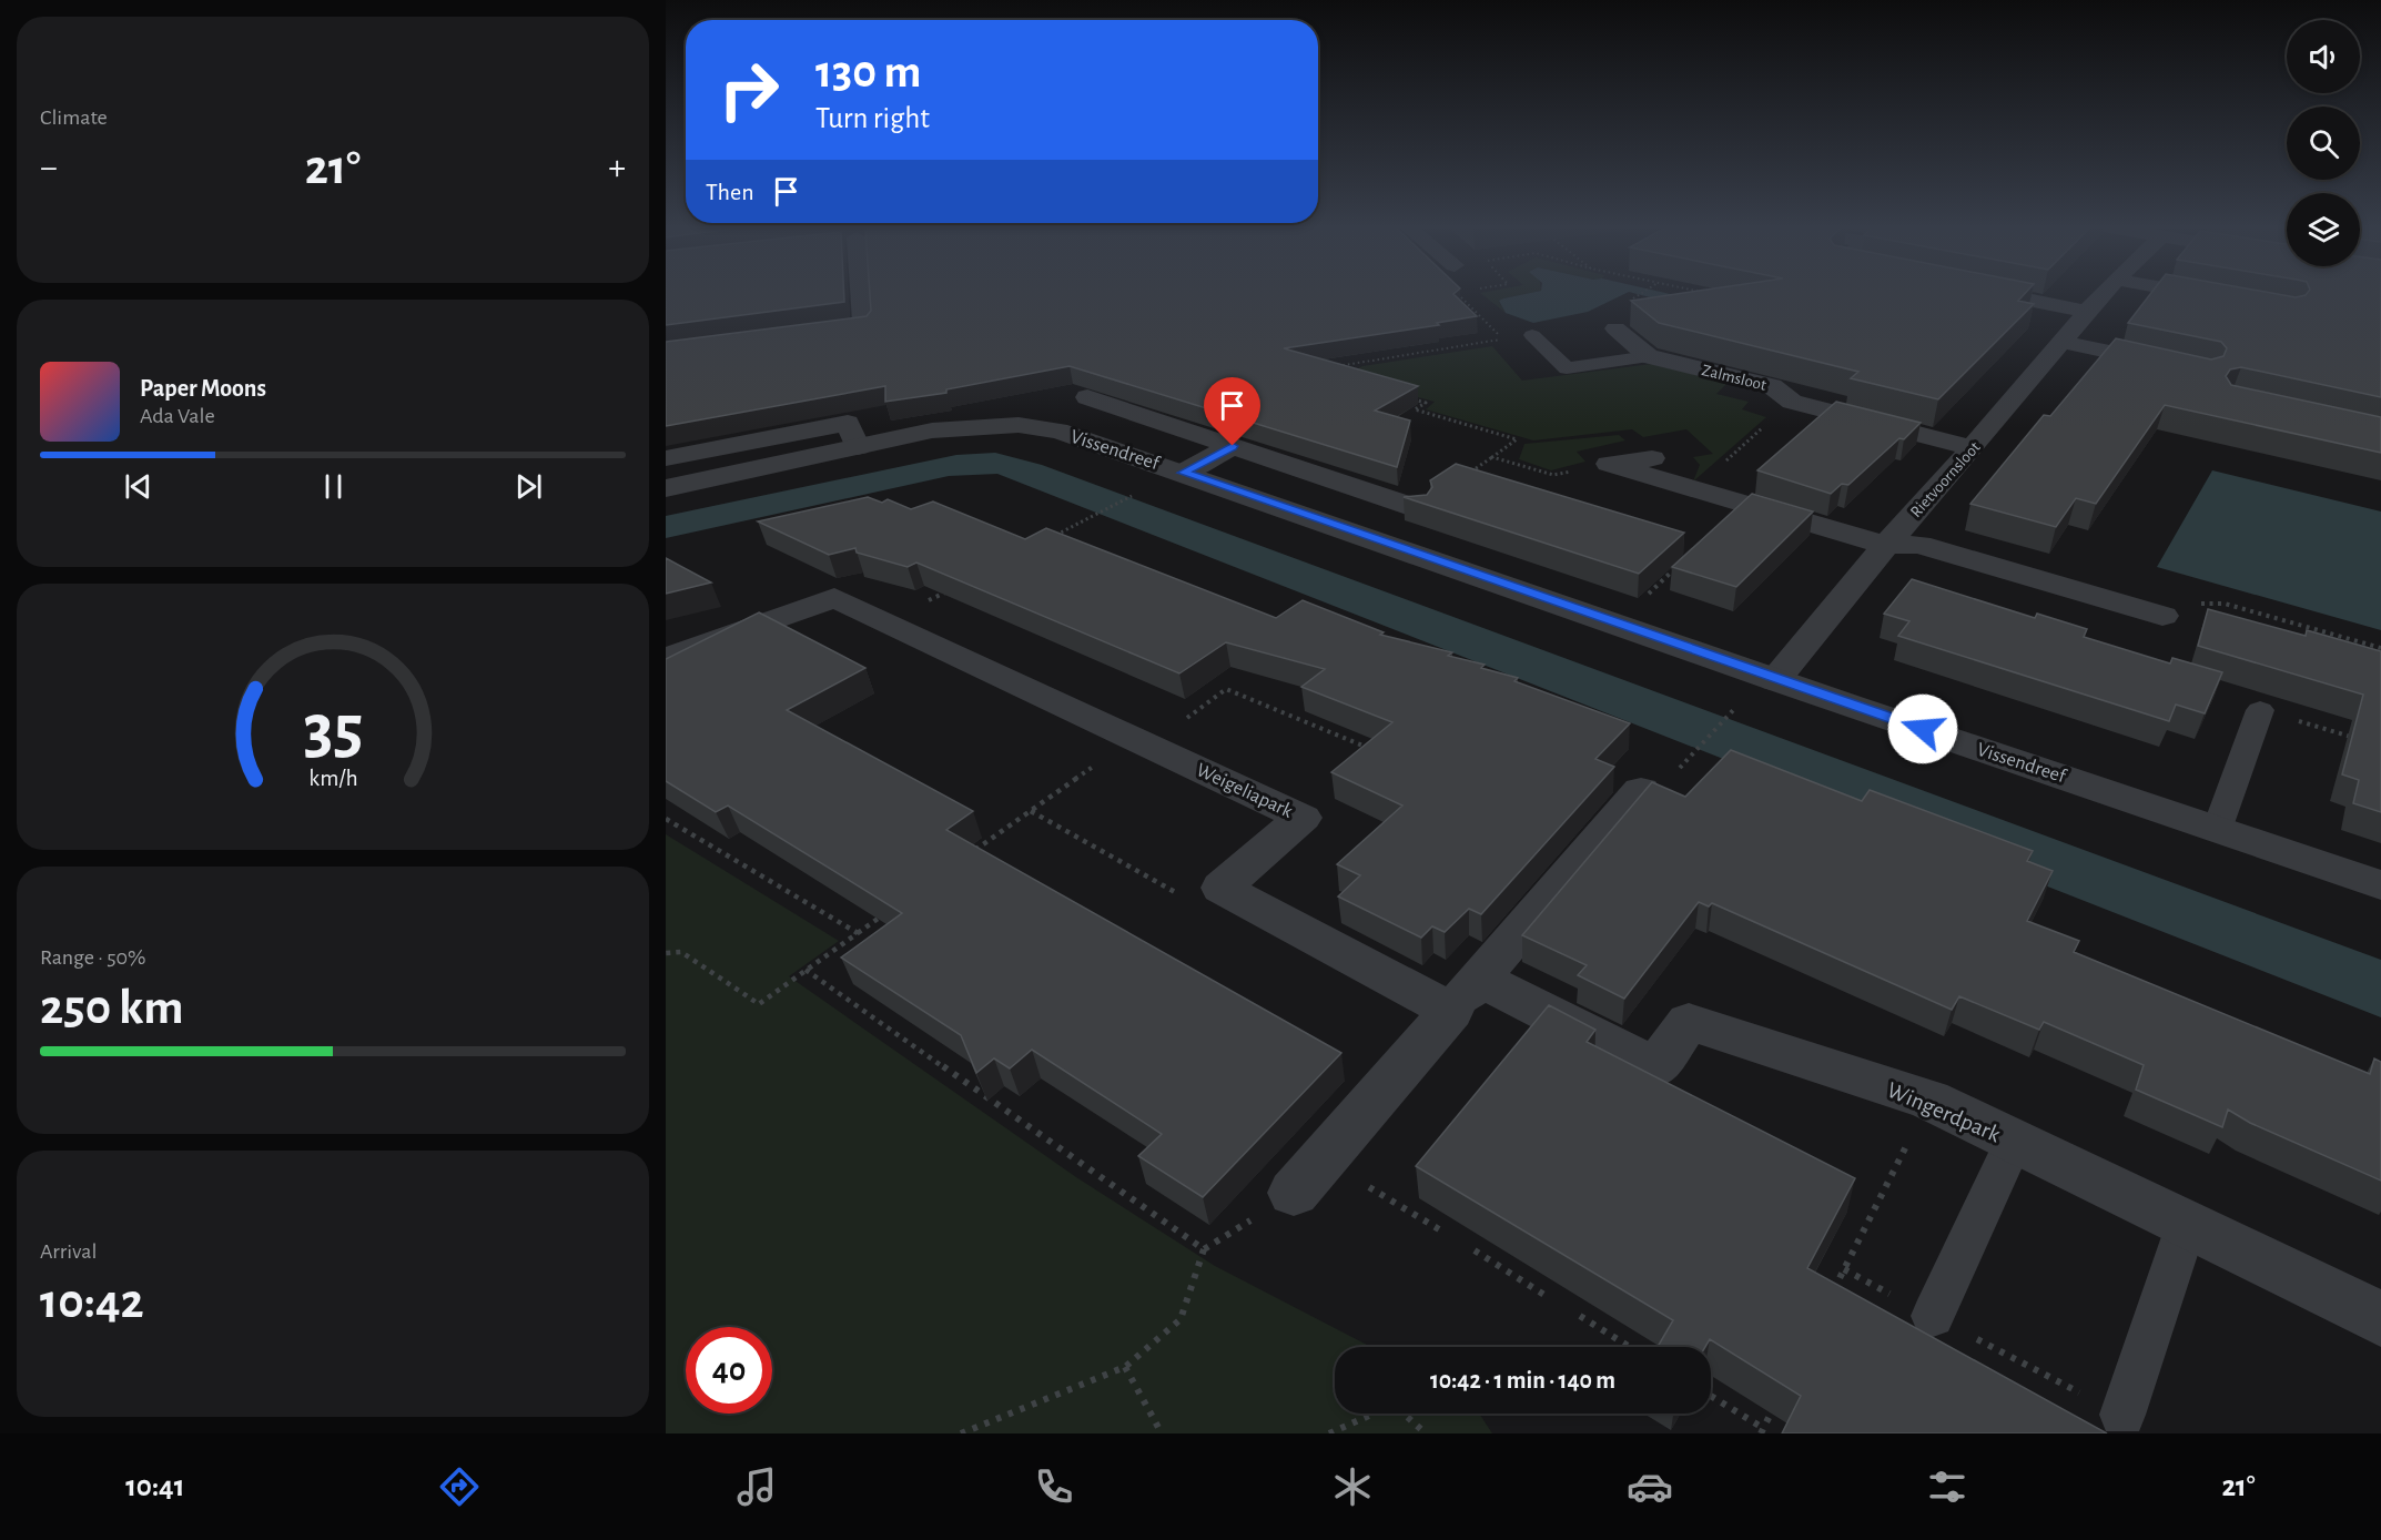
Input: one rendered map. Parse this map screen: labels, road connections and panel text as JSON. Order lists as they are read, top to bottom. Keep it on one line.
{"streets":{"street":["Zalmsloot","Vissendreef","Rietvoornsloot","Weigeliapark","Wingerdpark"]},"crossings":[["Zalmsloot","Rietvoornsloot"],["Vissendreef","Rietvoornsloot"]],"page":{"tile":["Climate",["Range · 50%","250 km"],["Arrival","10:42"]],"turn":["130 m","Turn right"],"heat":["−","21°","+"],"then":"Then","song":["Paper Moons","Ada Vale"],"limit":"40","trip":"10:42 · 1 min · 140 m","tabs":["10:41","21°"],"gauge":["35","km/h"]}}
